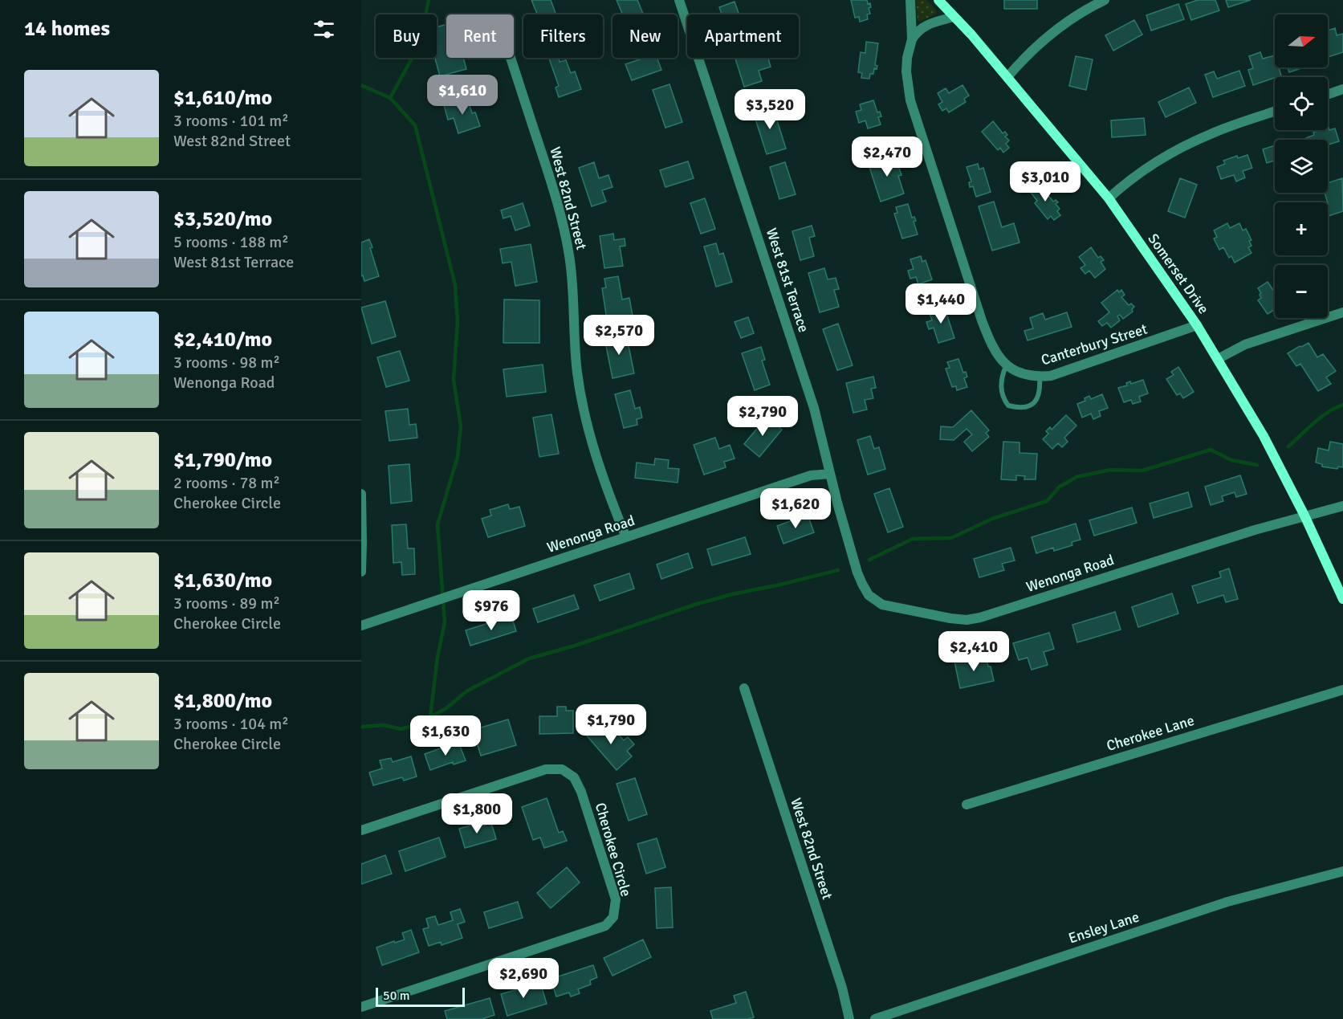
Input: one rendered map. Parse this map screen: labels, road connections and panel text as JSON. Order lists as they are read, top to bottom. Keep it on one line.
{"streets":{"street":["West 82nd Street","Somerset Drive","West 81st Terrace","Canterbury Street","Wenonga Road","Cherokee Lane","Cherokee Circle","Ensley Lane"]},"crossings":[["West 82nd Street","Wenonga Road"],["Somerset Drive","Canterbury Street"],["Somerset Drive","Wenonga Road"],["West 81st Terrace","Wenonga Road"]],"scale_bar":"50 m","north":"right","page":{"heading":"14 homes","map_buttons":["+","−"],"chip":["Buy","Rent","Filters","New","Apartment"],"list":[{"name":"$1,610/mo","note":"3 rooms · 101 m² · West 82nd Street"},{"name":"$3,520/mo","note":"5 rooms · 188 m² · West 81st Terrace"},{"name":"$2,410/mo","note":"3 rooms · 98 m² · Wenonga Road"},{"name":"$1,790/mo","note":"2 rooms · 78 m² · Cherokee Circle"},{"name":"$1,630/mo","note":"3 rooms · 89 m² · Cherokee Circle"},{"name":"$1,800/mo","note":"3 rooms · 104 m² · Cherokee Circle"}],"price":["$1,610","$3,520","$2,470","$3,010","$1,440","$2,570","$2,790","$1,620","$976","$2,410","$1,790","$1,630","$1,800","$2,690"],"scale":"50 m"}}
